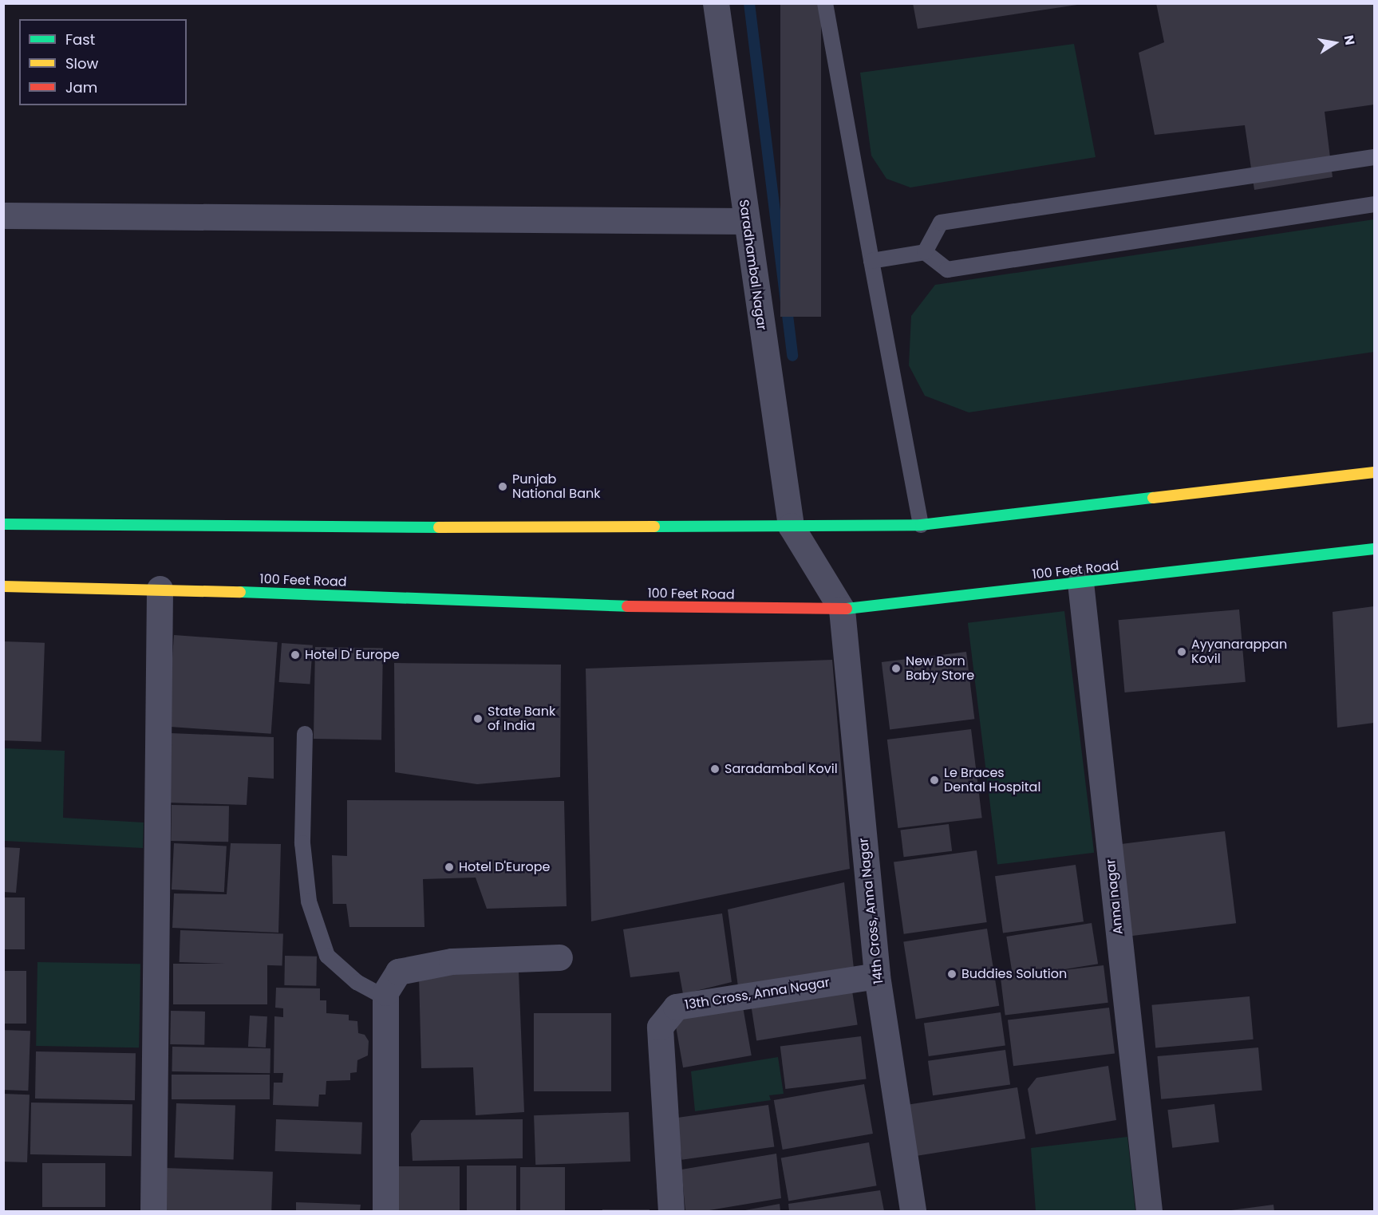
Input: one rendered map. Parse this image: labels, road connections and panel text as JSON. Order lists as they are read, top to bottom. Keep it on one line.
{"streets":{"highway":["100 Feet Road"],"street":["Saradhambal Nagar","Anna nagar","14th Cross, Anna Nagar","13th Cross, Anna Nagar"]},"crossings":[["100 Feet Road","Anna nagar"],["100 Feet Road","14th Cross, Anna Nagar"],["14th Cross, Anna Nagar","13th Cross, Anna Nagar"]],"places":["Punjab National Bank","Ayyanarappan Kovil","Hotel D' Europe","New Born Baby Store","State Bank of India","Saradambal Kovil","Le Braces Dental Hospital","Hotel D'Europe","Buddies Solution"],"legend":["Fast","Slow","Jam"],"north":"right"}
